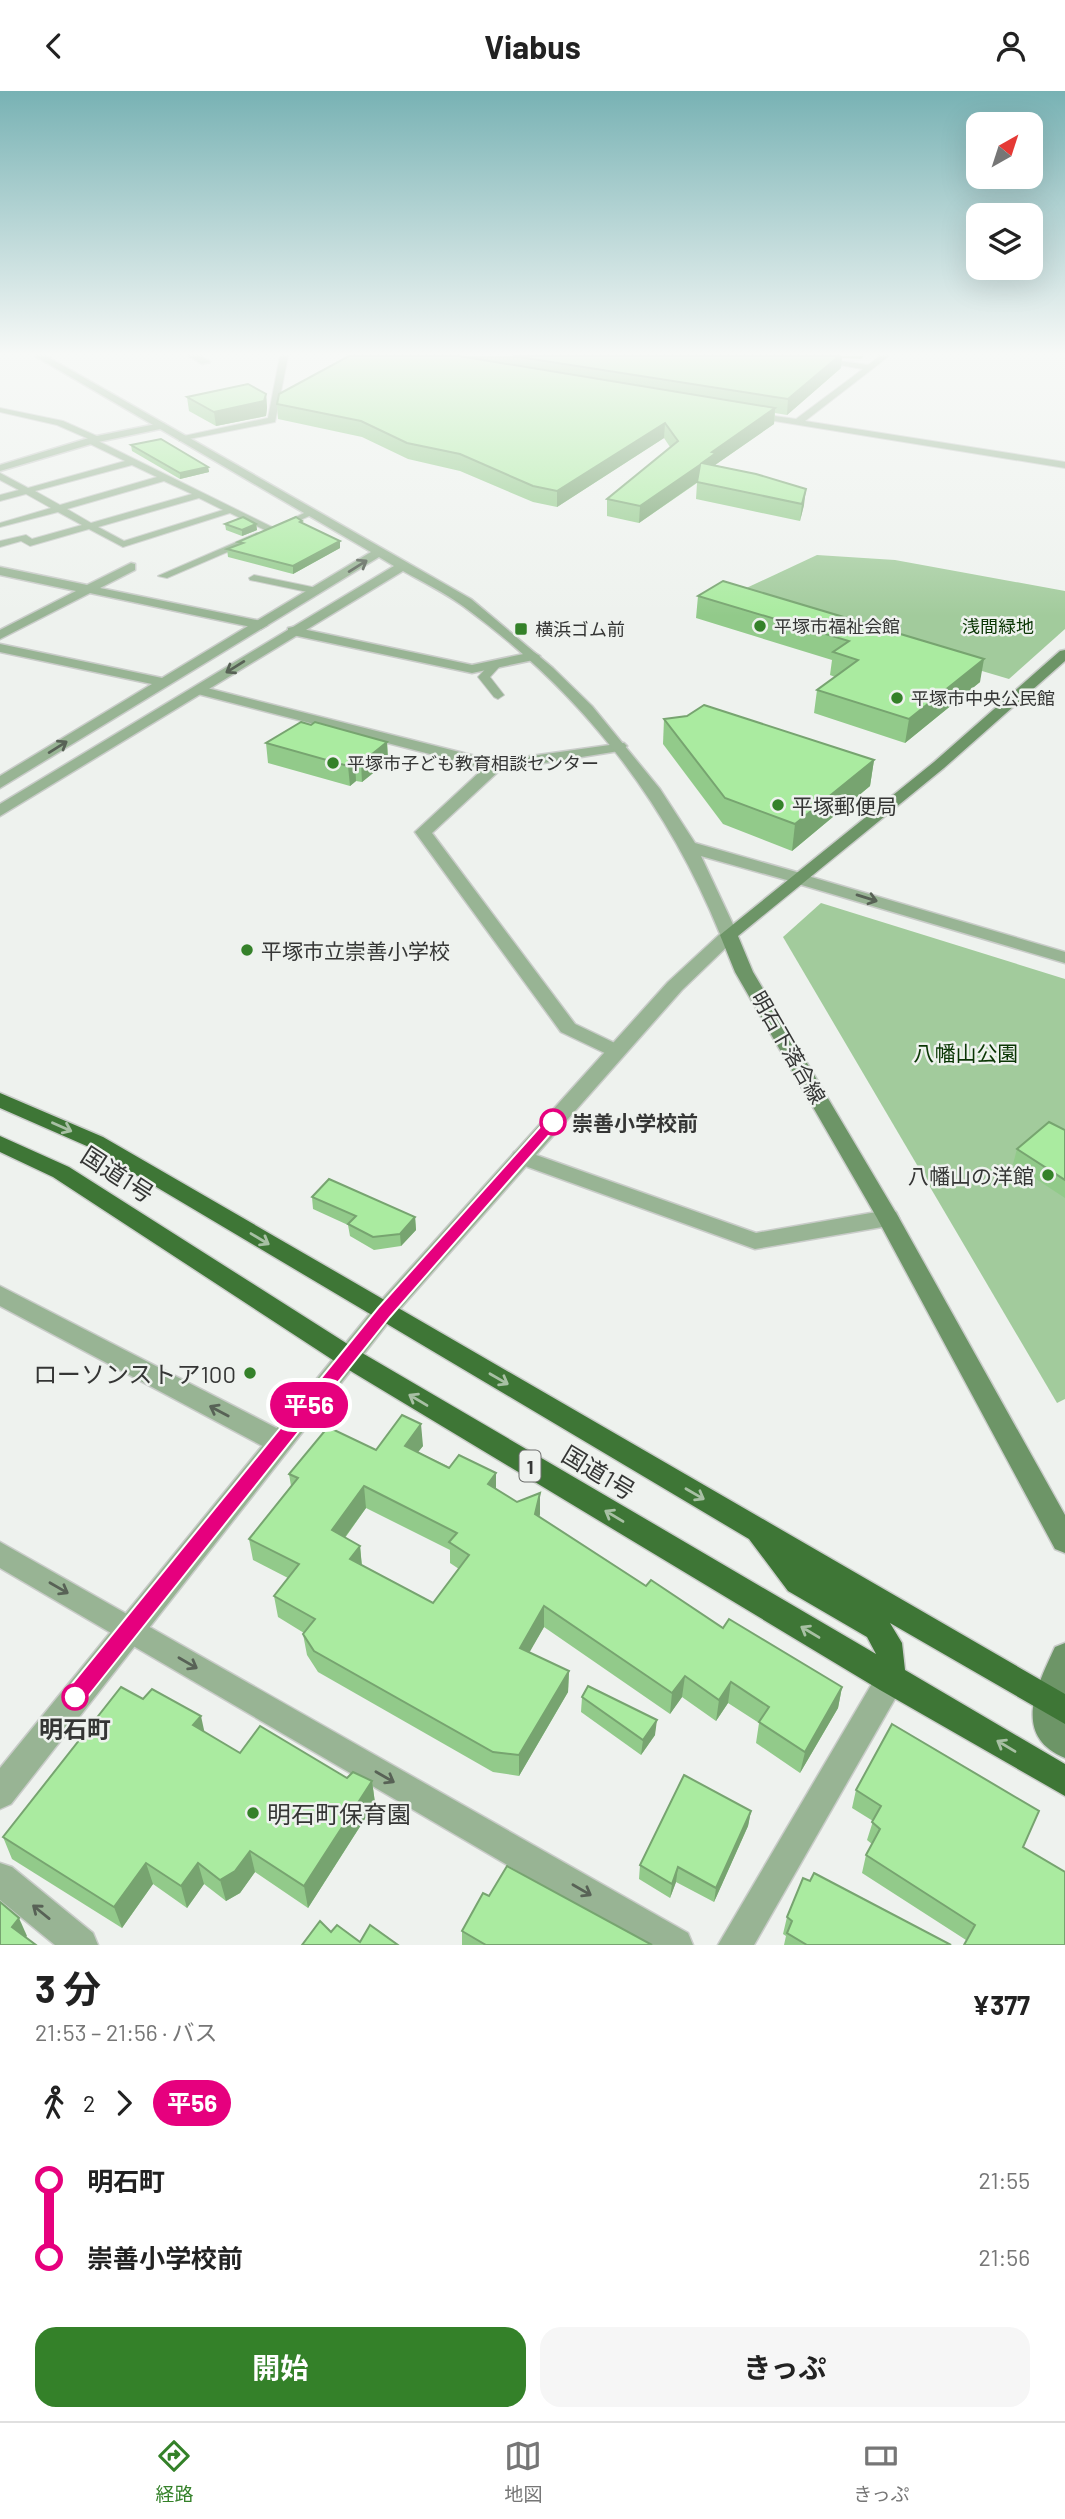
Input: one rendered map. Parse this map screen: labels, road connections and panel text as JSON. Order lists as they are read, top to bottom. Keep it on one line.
{"streets":{"highway":["国道1号","1"],"main road":["明石下落合線"]},"parks":["浅間緑地","八幡山公園"],"places":{"other":["平塚市福祉会館","平塚市中央公民館","平塚市子ども教育相談センター","平塚郵便局","平塚市立崇善小学校","崇善小学校前","八幡山の洋館","ローソンストア100","明石町","明石町保育園"],"transit":["横浜ゴム前"]},"lines":["bus line 平56"],"north":"top right","page":{"header":"Viabus","on_map":"平56","heading":["3 分","21:53 – 21:56 · バス","¥377"],"legs":["2","平56"],"list":[{"name":"明石町","value":"21:55"},{"name":"崇善小学校前","value":"21:56"}],"buttons":["開始","きっぷ"],"tabs":["経路","地図","きっぷ"]}}
